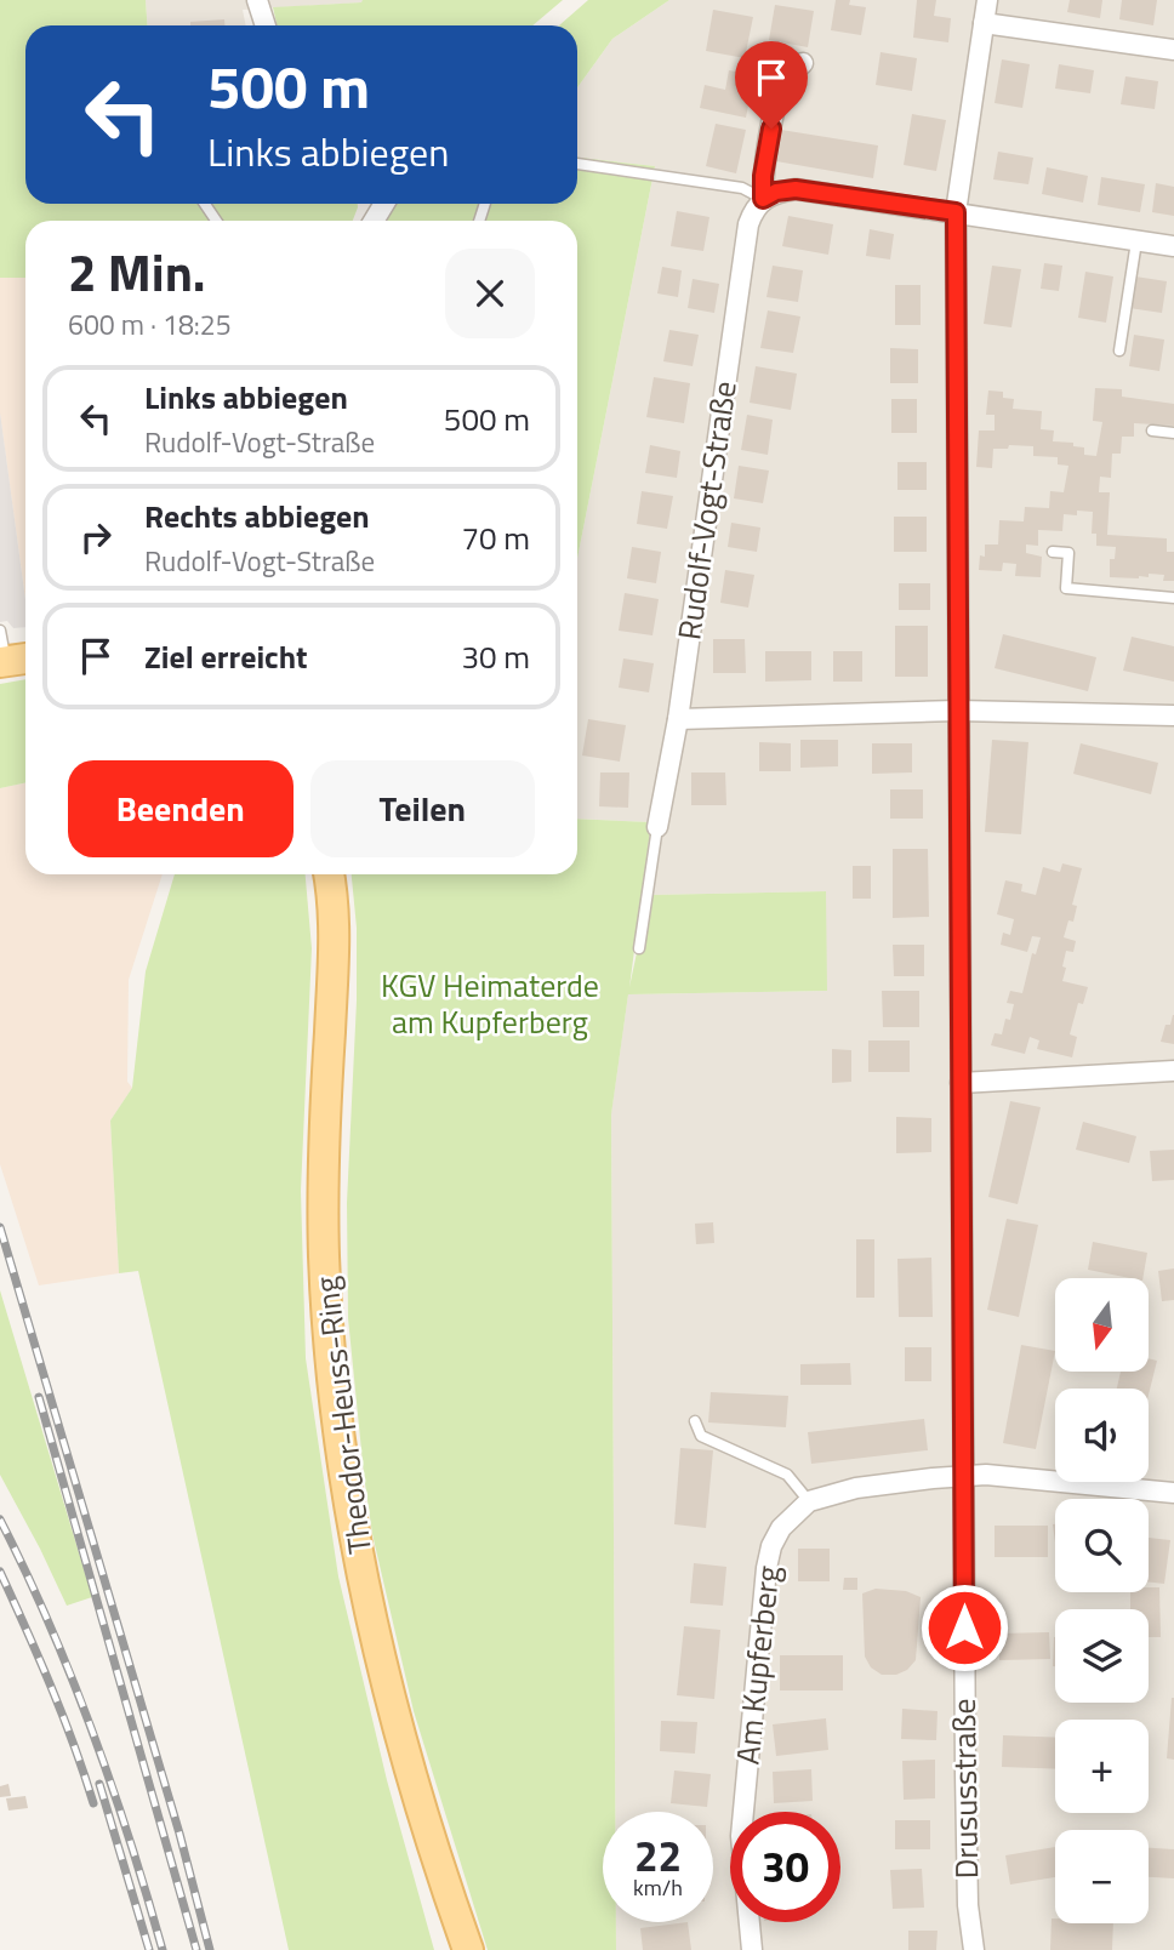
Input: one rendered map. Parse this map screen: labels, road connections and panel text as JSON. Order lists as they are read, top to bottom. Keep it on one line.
{"streets":{"main road":["Theodor-Heuss-Ring"],"street":["Rudolf-Vogt-Straße","Am Kupferberg","Drususstraße"]},"crossings":[["Am Kupferberg","Drususstraße"]],"parks":["KGV Heimaterde am Kupferberg"],"north":"bottom","page":{"turn":["500 m","Links abbiegen"],"heading":["2 Min.","600 m · 18:25"],"list":[{"name":"Links abbiegen","note":"Rudolf-Vogt-Straße","value":"500 m"},{"name":"Rechts abbiegen","note":"Rudolf-Vogt-Straße","value":"70 m"},{"name":"Ziel erreicht","value":"30 m"}],"buttons":["Beenden","Teilen"],"map_buttons":["+","−"],"speed":"22 km/h","limit":"30"}}
